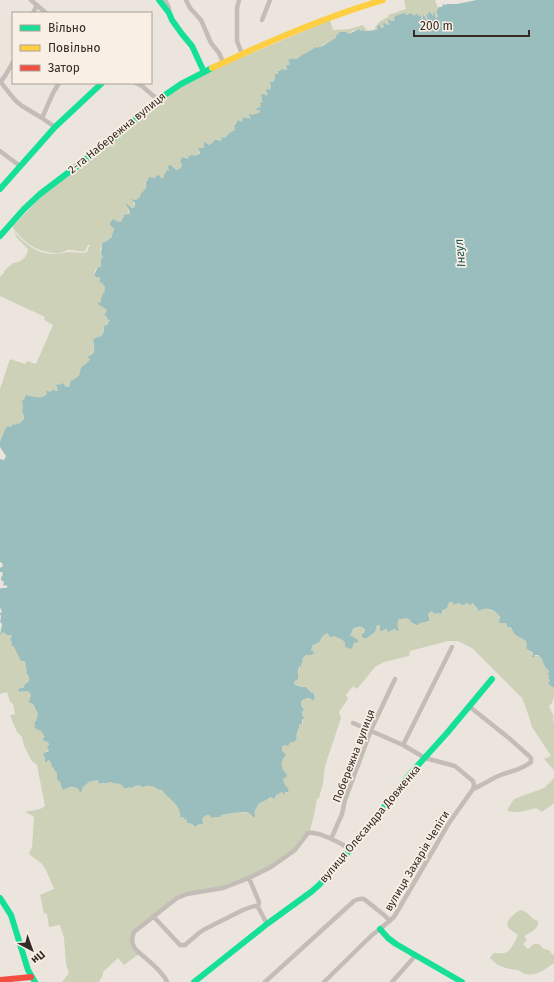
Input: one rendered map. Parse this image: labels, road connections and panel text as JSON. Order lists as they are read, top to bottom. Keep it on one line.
{"streets":{"street":["2-га Набережна вулиця","Побережна вулиця","вулиця Олесандра Довженка","вулиця Захарія Чепіги"]},"crossings":[["вулиця Олесандра Довженка","вулиця Захарія Чепіги"]],"water":["Інгул"],"legend":["Вільно","Повільно","Затор"],"scale_bar":"200 m","north":"bottom right"}
